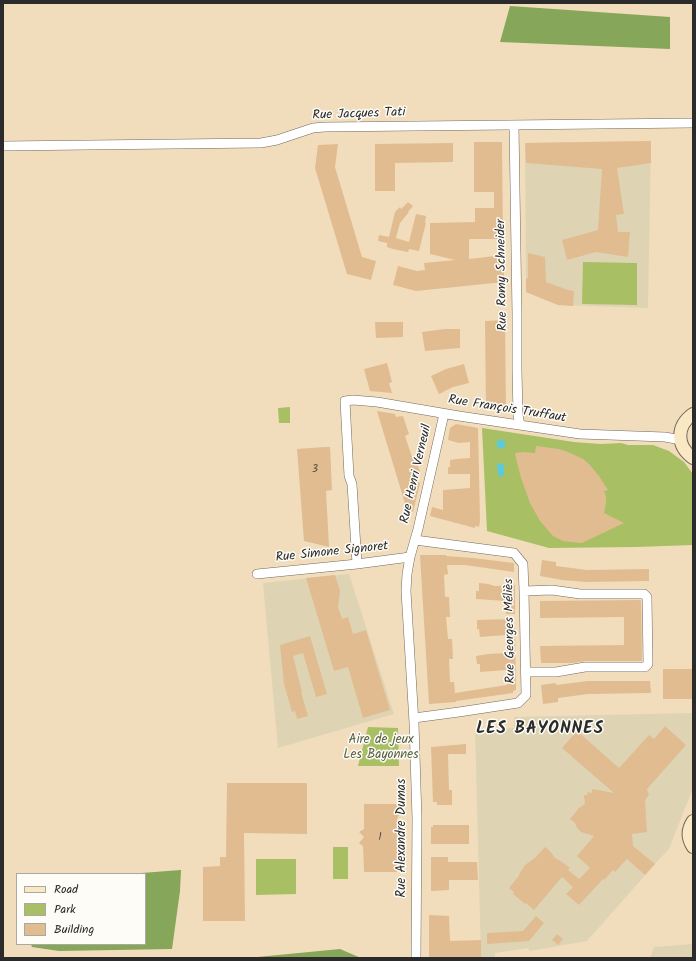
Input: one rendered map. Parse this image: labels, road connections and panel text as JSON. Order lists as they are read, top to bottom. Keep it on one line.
{"streets":{"street":["Rue Jacques Tati","Rue Romy Schneider","Rue François Truffaut","Rue Henri Verneuil","Rue Simone Signoret","Rue Georges Méliès","Rue Alexandre Dumas"]},"crossings":[["Rue Jacques Tati","Rue Romy Schneider"],["Rue Romy Schneider","Rue François Truffaut"],["Rue François Truffaut","Rue Henri Verneuil"],["Rue François Truffaut","Rue Simone Signoret"],["Rue Henri Verneuil","Rue Simone Signoret"],["Rue Henri Verneuil","Rue Georges Méliès"],["Rue Henri Verneuil","Rue Alexandre Dumas"],["Rue Simone Signoret","Rue Alexandre Dumas"],["Rue Georges Méliès","Rue Alexandre Dumas"]],"districts":["LES BAYONNES"],"parks":["Aire de jeux Les Bayonnes"],"house_numbers":["3","1"],"legend":["Road","Park","Building"]}
